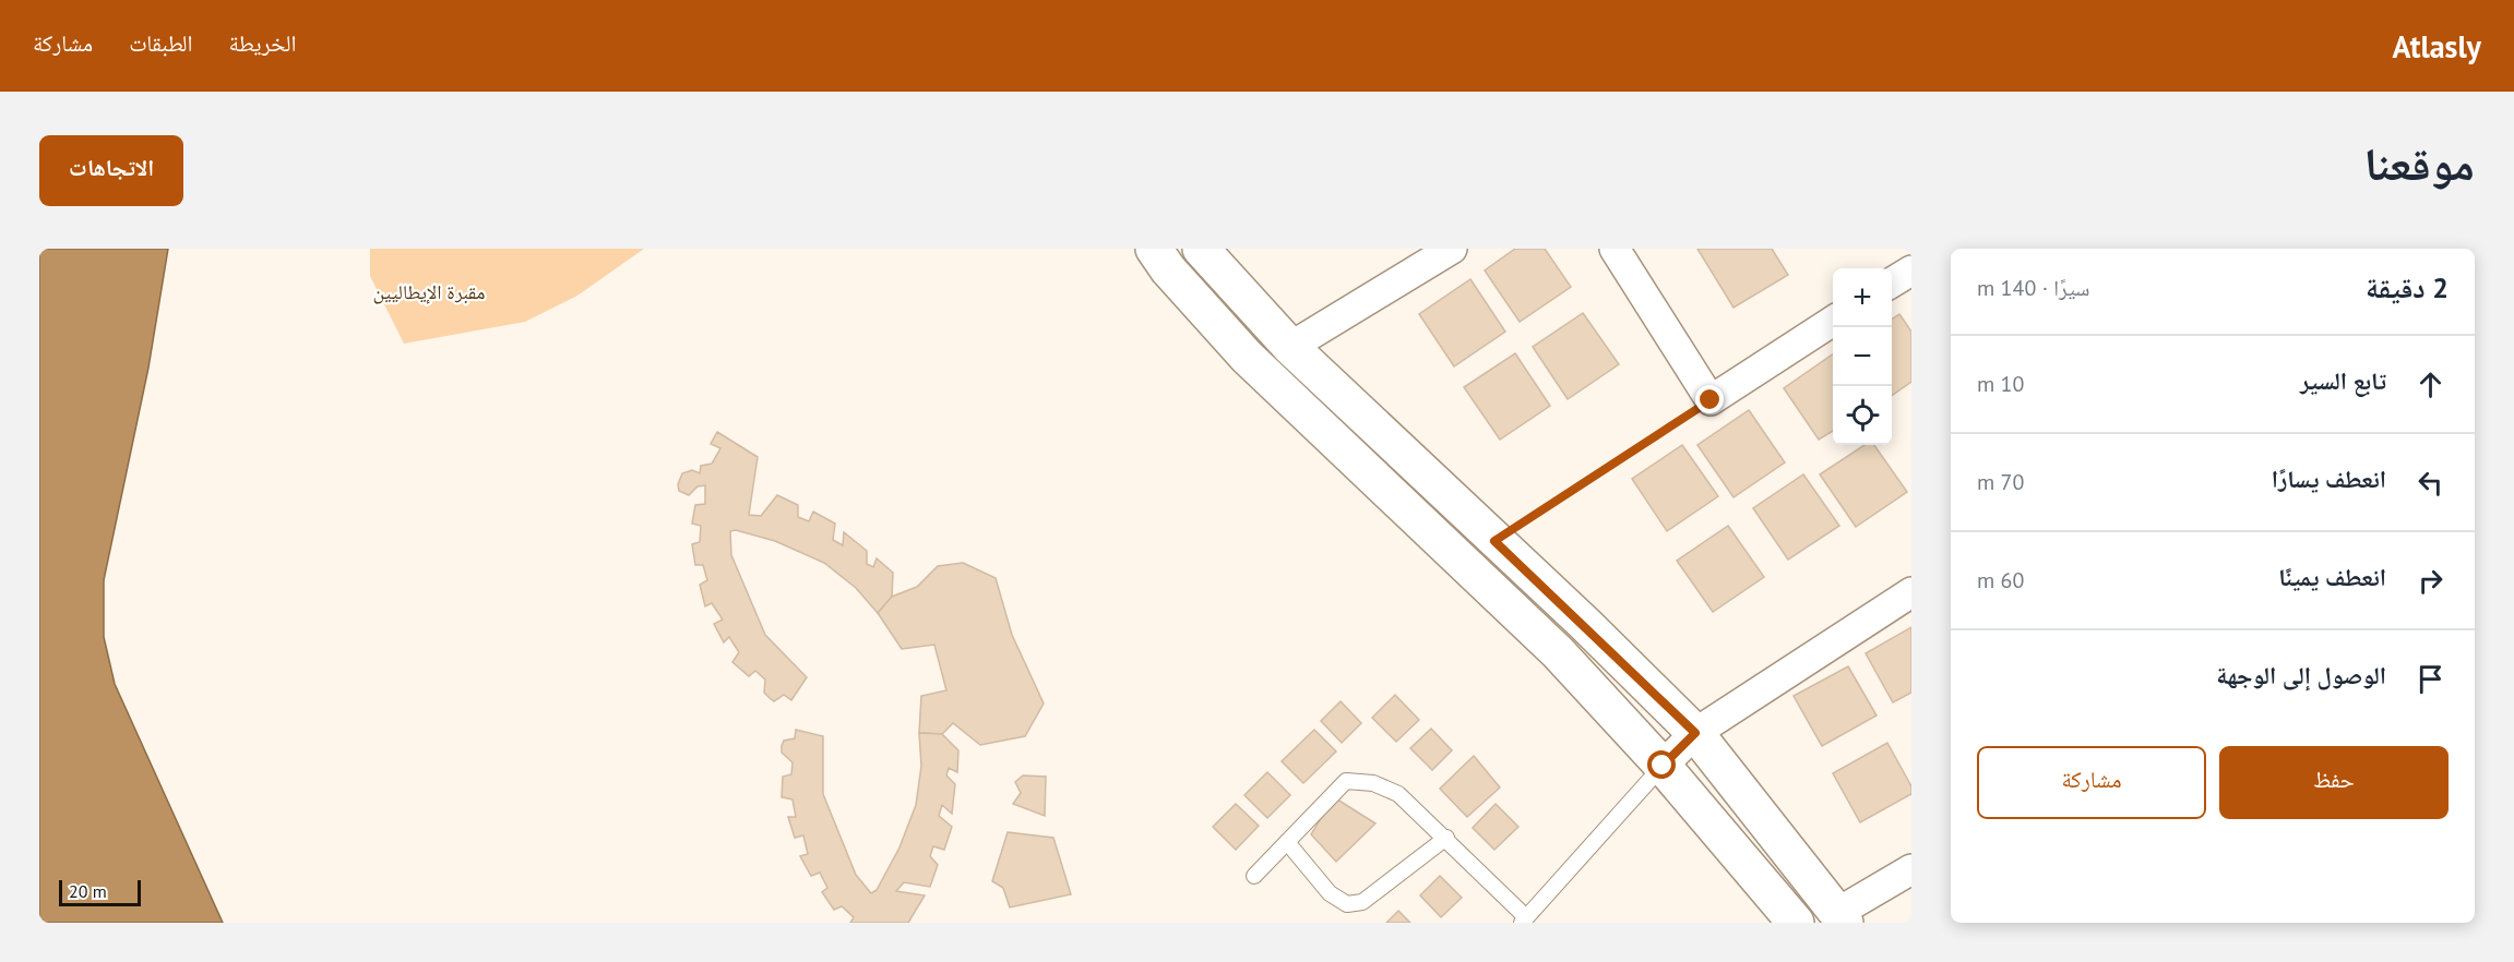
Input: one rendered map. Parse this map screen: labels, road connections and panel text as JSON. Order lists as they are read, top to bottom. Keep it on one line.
{"parks":["مقبرة الإيطاليين"],"scale_bar":"20 m","page":{"header":"Atlasly","nav":["الخريطة","الطبقات","مشاركة"],"title":"موقعنا","buttons":["الاتجاهات",["حفظ","مشاركة"]],"heading":["2 دقيقة","سيرًا · 140 m"],"map_buttons":["+","−"],"list":[["تابع السير","10 m"],["انعطف يسارًا","70 m"],["انعطف يمينًا","60 m"],"الوصول إلى الوجهة"],"scale":"20 m"}}
